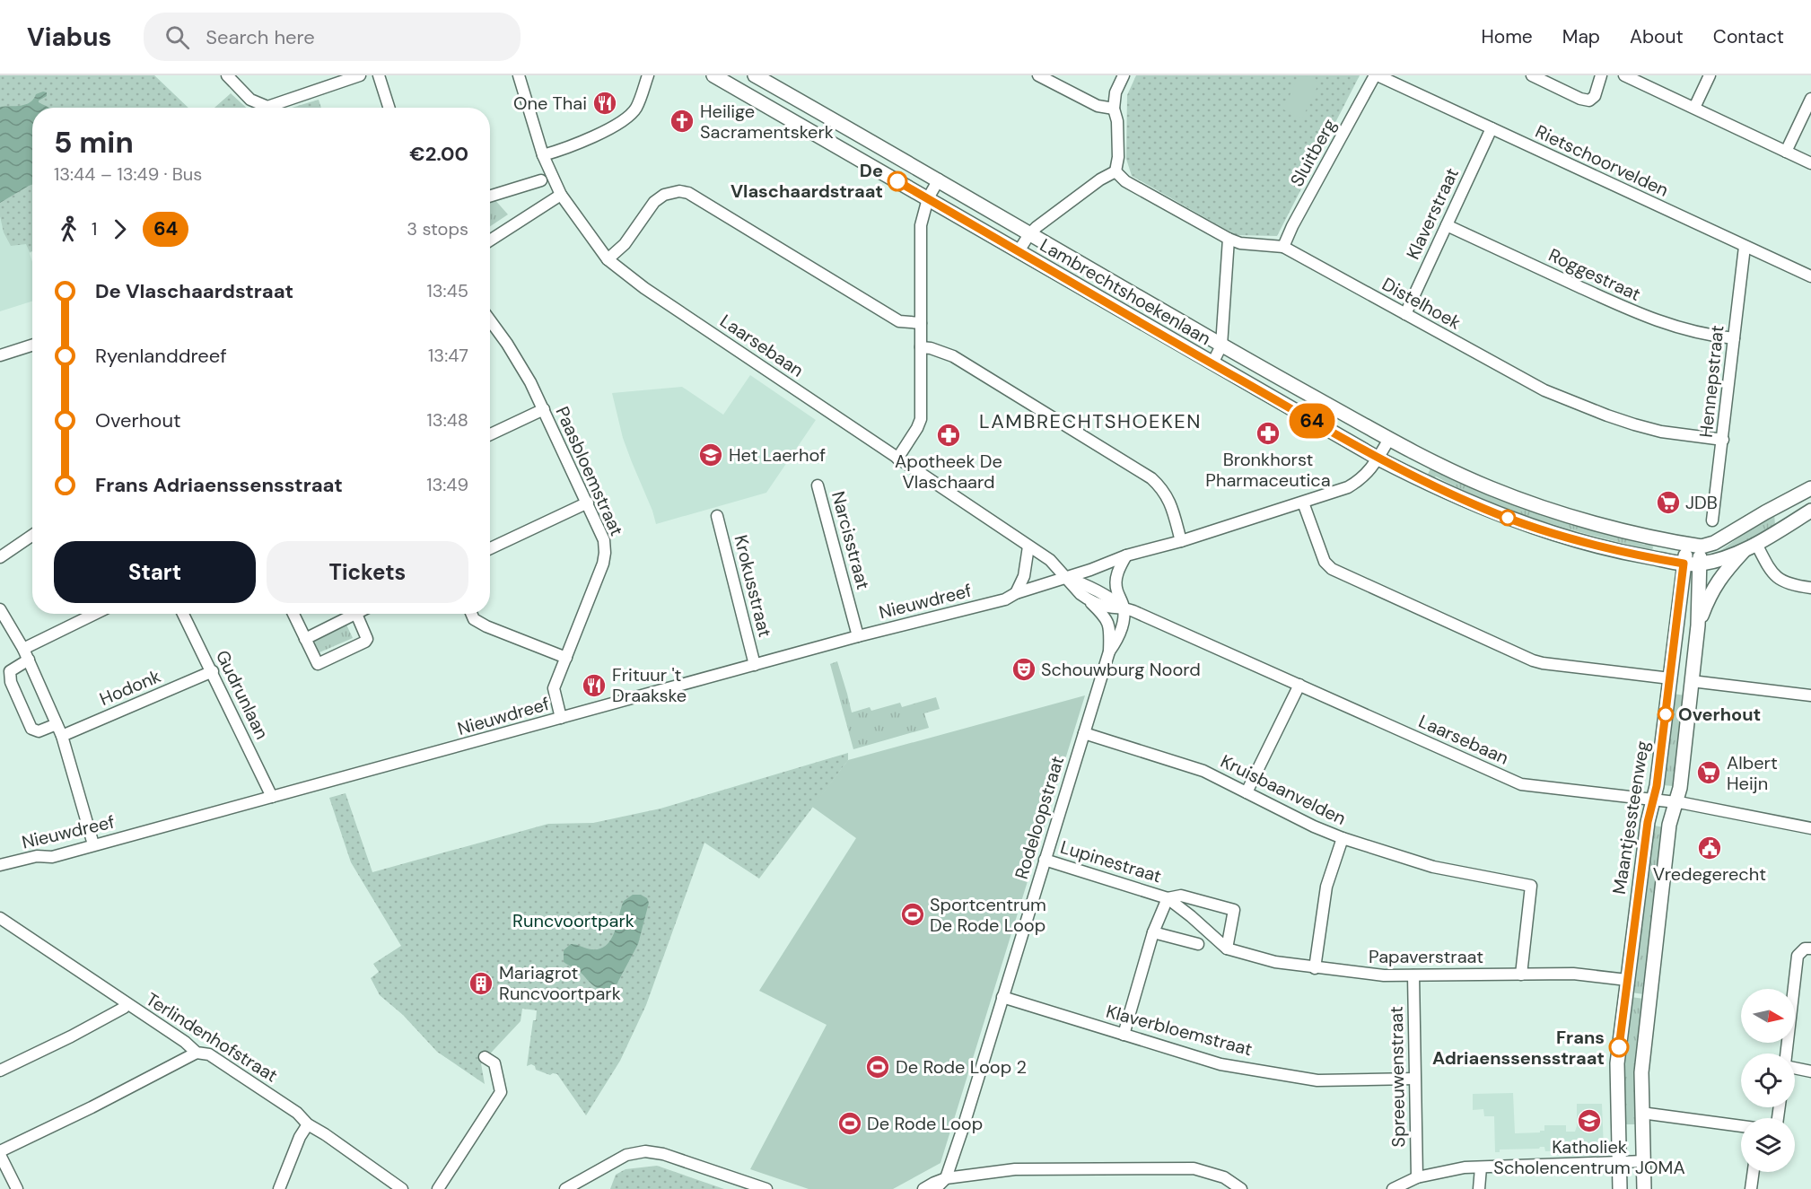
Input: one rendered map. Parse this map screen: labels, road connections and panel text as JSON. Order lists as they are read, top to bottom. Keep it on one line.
{"streets":{"street":["Sluitberg","Rietschoorvelden","Klaverstraat","Roggestraat","Lambrechtshoekenlaan","Distelhoek","Laarsebaan","Hennepstraat","Paasbloemstraat","Narcisstraat","Krokusstraat","Nieuwdreef","Hodonk","Gudrunlaan","Kruisbaanvelden","Rodeloopstraat","Maantjessteenweg","Lupinestraat","Papaverstraat","Klaverbloemstraat","Terlindenhofstraat","Spreeuwenstraat"]},"crossings":[["Sluitberg","Rietschoorvelden"],["Sluitberg","Distelhoek"],["Rietschoorvelden","Klaverstraat"],["Rietschoorvelden","Hennepstraat"],["Klaverstraat","Roggestraat"],["Klaverstraat","Distelhoek"],["Roggestraat","Hennepstraat"],["Lambrechtshoekenlaan","Nieuwdreef"],["Lambrechtshoekenlaan","Maantjessteenweg"],["Distelhoek","Hennepstraat"],["Laarsebaan","Nieuwdreef"],["Laarsebaan","Rodeloopstraat"],["Laarsebaan","Maantjessteenweg"],["Paasbloemstraat","Nieuwdreef"],["Narcisstraat","Nieuwdreef"],["Krokusstraat","Nieuwdreef"],["Nieuwdreef","Gudrunlaan"],["Hodonk","Gudrunlaan"],["Kruisbaanvelden","Rodeloopstraat"],["Kruisbaanvelden","Papaverstraat"],["Rodeloopstraat","Lupinestraat"],["Rodeloopstraat","Klaverbloemstraat"],["Maantjessteenweg","Papaverstraat"],["Papaverstraat","Spreeuwenstraat"],["Klaverbloemstraat","Spreeuwenstraat"]],"districts":["LAMBRECHTSHOEKEN"],"parks":["Runcvoortpark"],"places":{"restaurant":["One Thai","Frituur 't Draakske"],"church":["Heilige Sacramentskerk"],"other":["De Vlaschaardstraat","Overhout","Frans Adriaenssensstraat"],"pharmacy":["Bronkhorst Pharmaceutica","Apotheek De Vlaschaard"],"school or university":["Het Laerhof","Katholiek Scholencentrum JOMA"],"supermarket":["JDB","Albert Heijn"],"theatre":["Schouwburg Noord"],"public building":["Vredegerecht"],"sports":["Sportcentrum De Rode Loop","De Rode Loop 2","De Rode Loop"],"building":["Mariagrot Runcvoortpark"]},"lines":["bus line 64"],"north":"right","page":{"header":"Viabus","search":"Search here","nav":["Home","Map","About","Contact"],"on_map":"64","heading":["5 min","13:44 – 13:49 · Bus","€2.00"],"legs":["1","64","3 stops"],"list":[{"name":"De Vlaschaardstraat","value":"13:45"},{"name":"Ryenlanddreef","value":"13:47"},{"name":"Overhout","value":"13:48"},{"name":"Frans Adriaenssensstraat","value":"13:49"}],"buttons":["Start","Tickets"]}}
